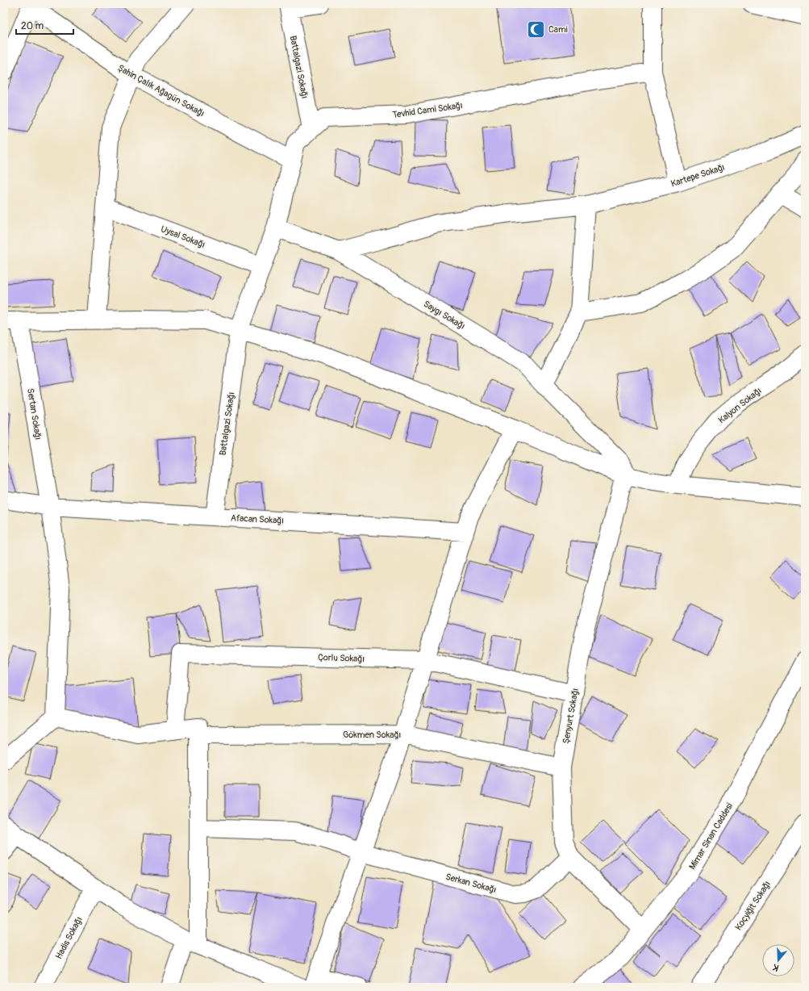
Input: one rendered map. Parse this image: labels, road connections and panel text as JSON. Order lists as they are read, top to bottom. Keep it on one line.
{"streets":{"street":["Battalgazi Sokağı","Şahin Çalık Ağagün Sokağı","Tevhid Cami Sokağı","Kartepe Sokağı","Uysal Sokağı","Saygı Sokağı","Kalyon Sokağı","Sertan Sokağı","Afacan Sokağı","Çorlu Sokağı","Şenyurt Sokağı","Gökmen Sokağı","Mimar Sinan Caddesi","Serkan Sokağı","Koçyiğit Sokağı","Hadis Sokağı"]},"crossings":[["Battalgazi Sokağı","Tevhid Cami Sokağı"],["Battalgazi Sokağı","Uysal Sokağı"],["Battalgazi Sokağı","Afacan Sokağı"],["Şahin Çalık Ağagün Sokağı","Tevhid Cami Sokağı"],["Tevhid Cami Sokağı","Uysal Sokağı"],["Tevhid Cami Sokağı","Saygı Sokağı"],["Kartepe Sokağı","Saygı Sokağı"],["Saygı Sokağı","Şenyurt Sokağı"],["Sertan Sokağı","Afacan Sokağı"],["Çorlu Sokağı","Şenyurt Sokağı"],["Şenyurt Sokağı","Gökmen Sokağı"],["Şenyurt Sokağı","Mimar Sinan Caddesi"],["Şenyurt Sokağı","Serkan Sokağı"]],"places":{"mosque":["Cami"]},"scale_bar":"20 m","north":"bottom"}
